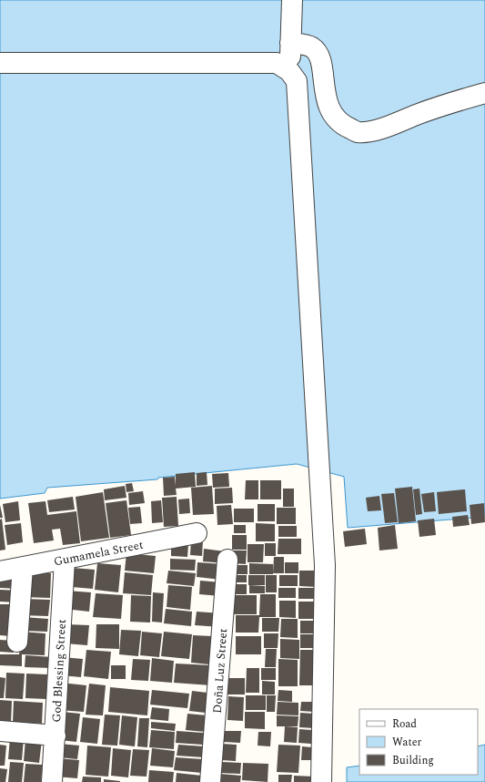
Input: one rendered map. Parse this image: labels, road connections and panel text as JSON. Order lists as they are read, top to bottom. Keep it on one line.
{"streets":{"street":["Gumamela Street","God Blessing Street","Doña Luz Street"]},"crossings":[["Gumamela Street","God Blessing Street"]],"legend":["Road","Water","Building"]}
